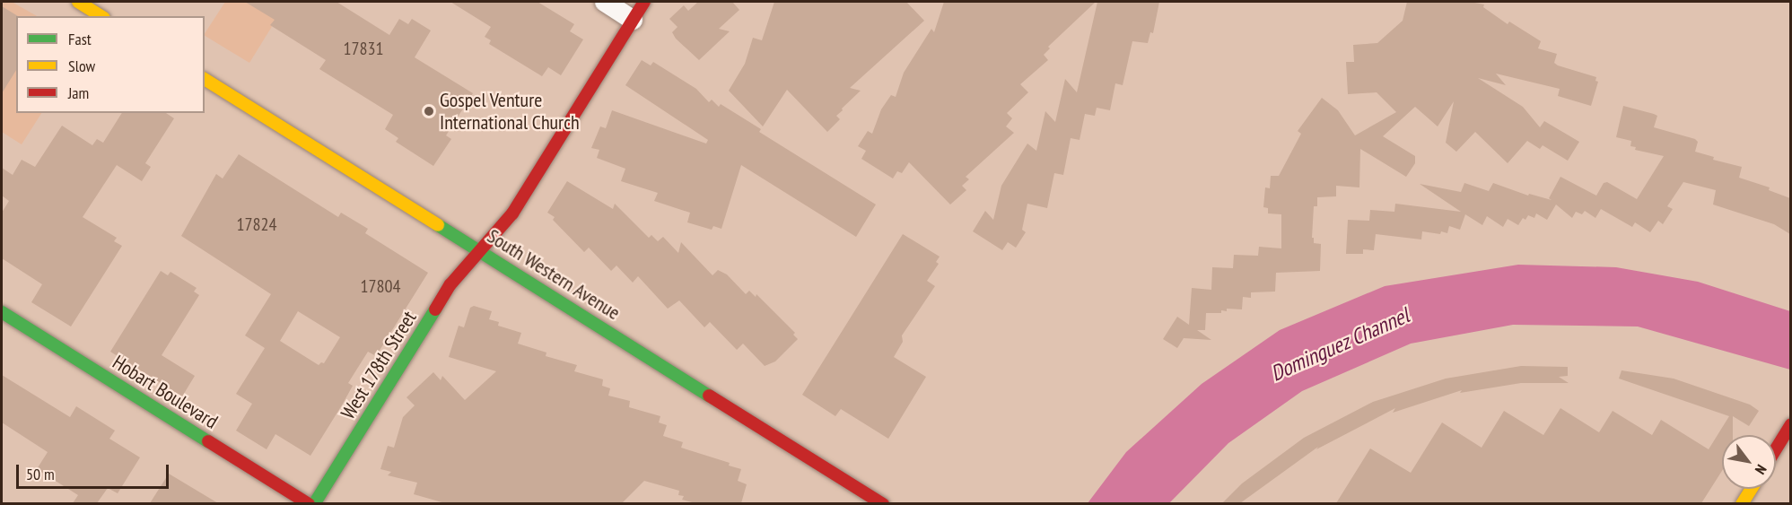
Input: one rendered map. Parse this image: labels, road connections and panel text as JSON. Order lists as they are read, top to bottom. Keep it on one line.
{"streets":{"street":["South Western Avenue","West 178th Street","Hobart Boulevard"]},"crossings":[["South Western Avenue","West 178th Street"]],"water":["Dominguez Channel"],"places":["Gospel Venture International Church"],"house_numbers":["17831","17824","17804"],"legend":["Fast","Slow","Jam"],"scale_bar":"50 m","north":"bottom right"}
